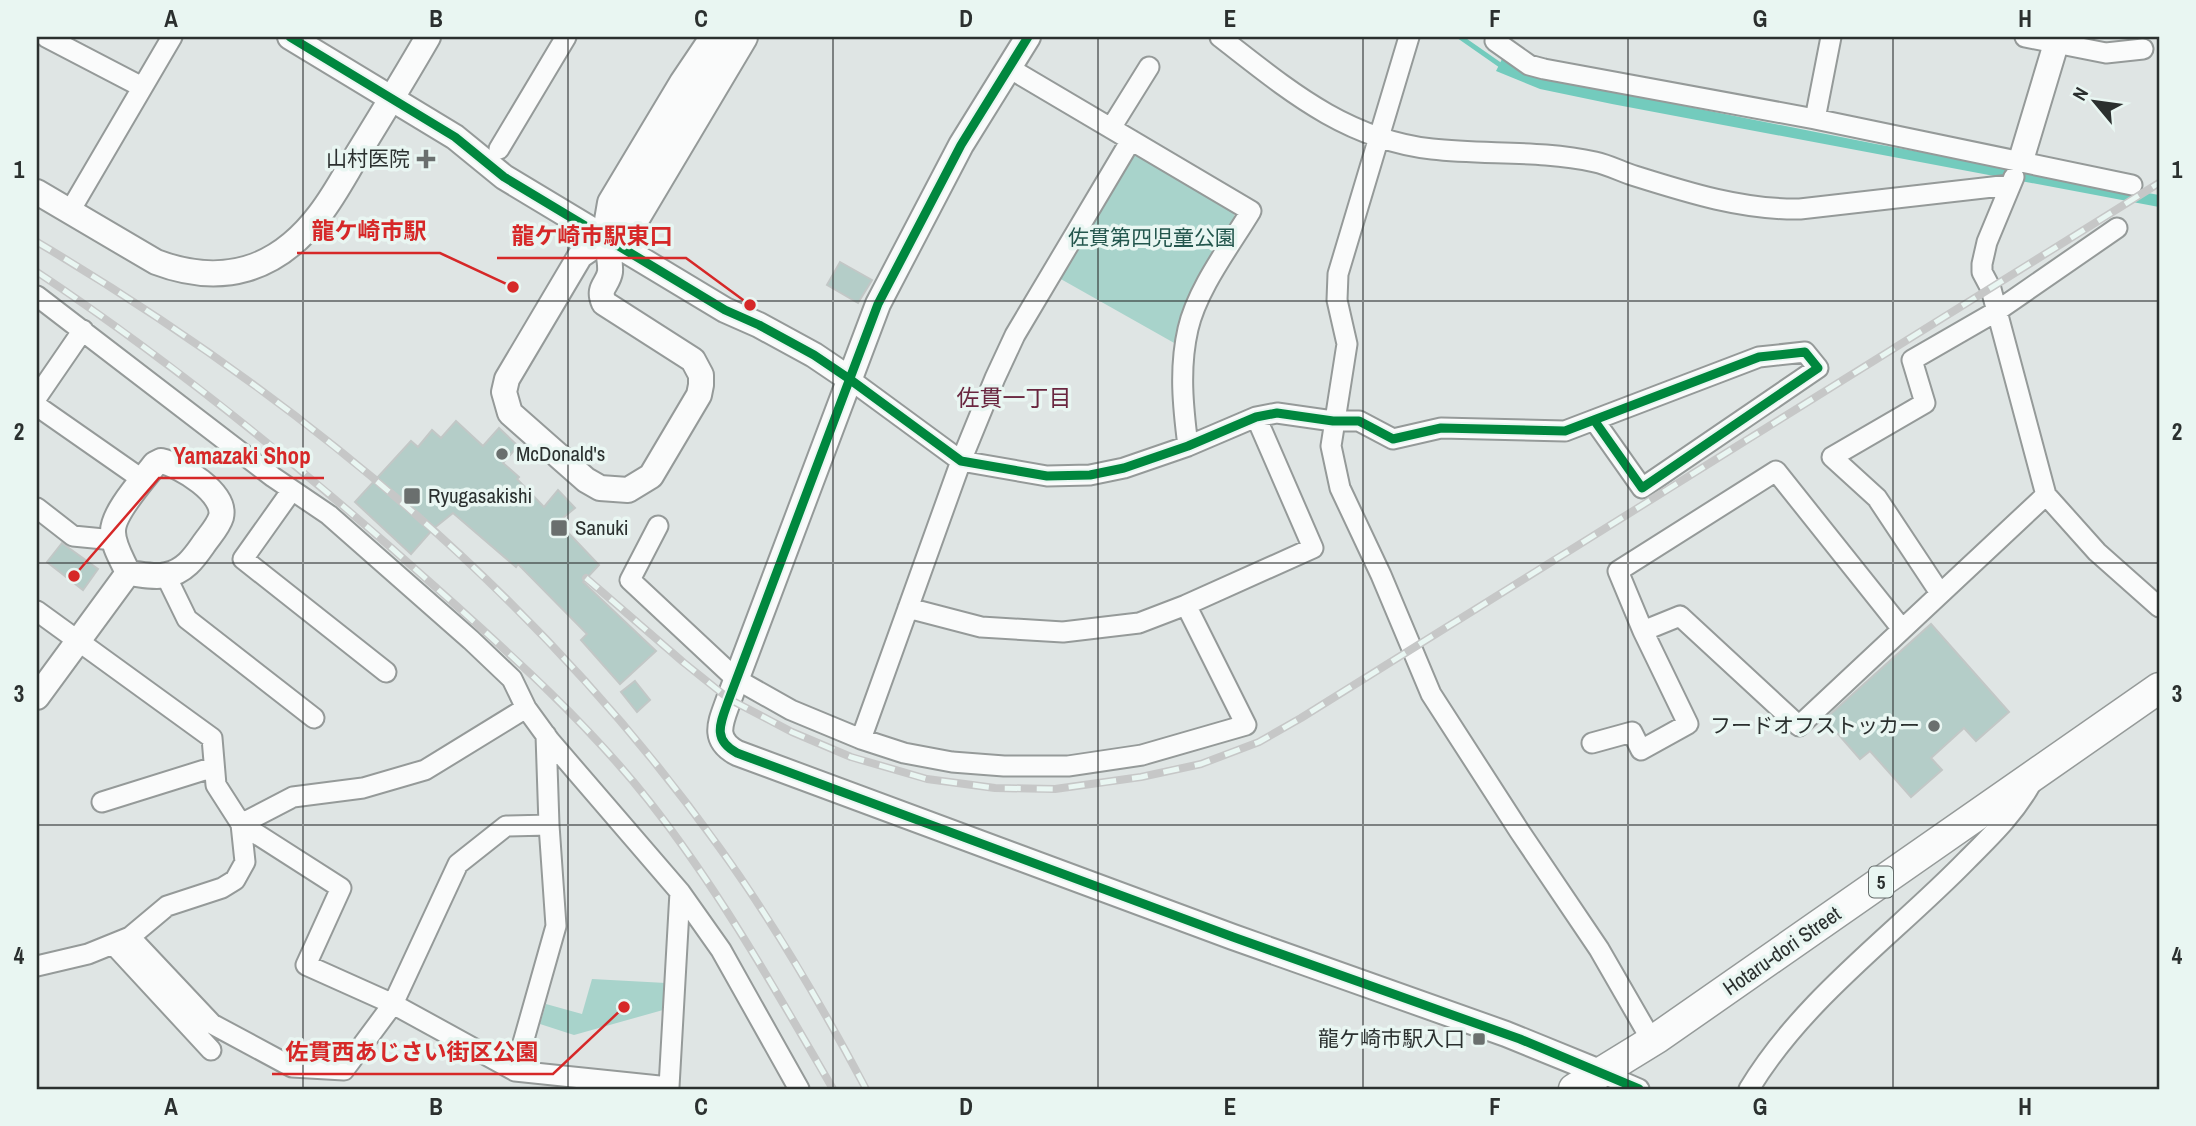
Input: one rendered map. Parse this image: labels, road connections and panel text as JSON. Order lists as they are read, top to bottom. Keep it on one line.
{"streets":{"main road":["5","Hotaru-dori Street"]},"districts":["佐貫一丁目"],"parks":["佐貫第四児童公園"],"places":{"health":["山村医院"],"other":["龍ケ崎市駅","龍ケ崎市駅東口","McDonald's","Yamazaki Shop","フードオフストッカー","佐貫西あじさい街区公園"],"transit":["Ryugasakishi","Sanuki","龍ケ崎市駅入口"]},"north":"top left","grid":{"columns":["A","B","C","D","E","F","G","H"],"rows":["1","2","3","4"]}}
